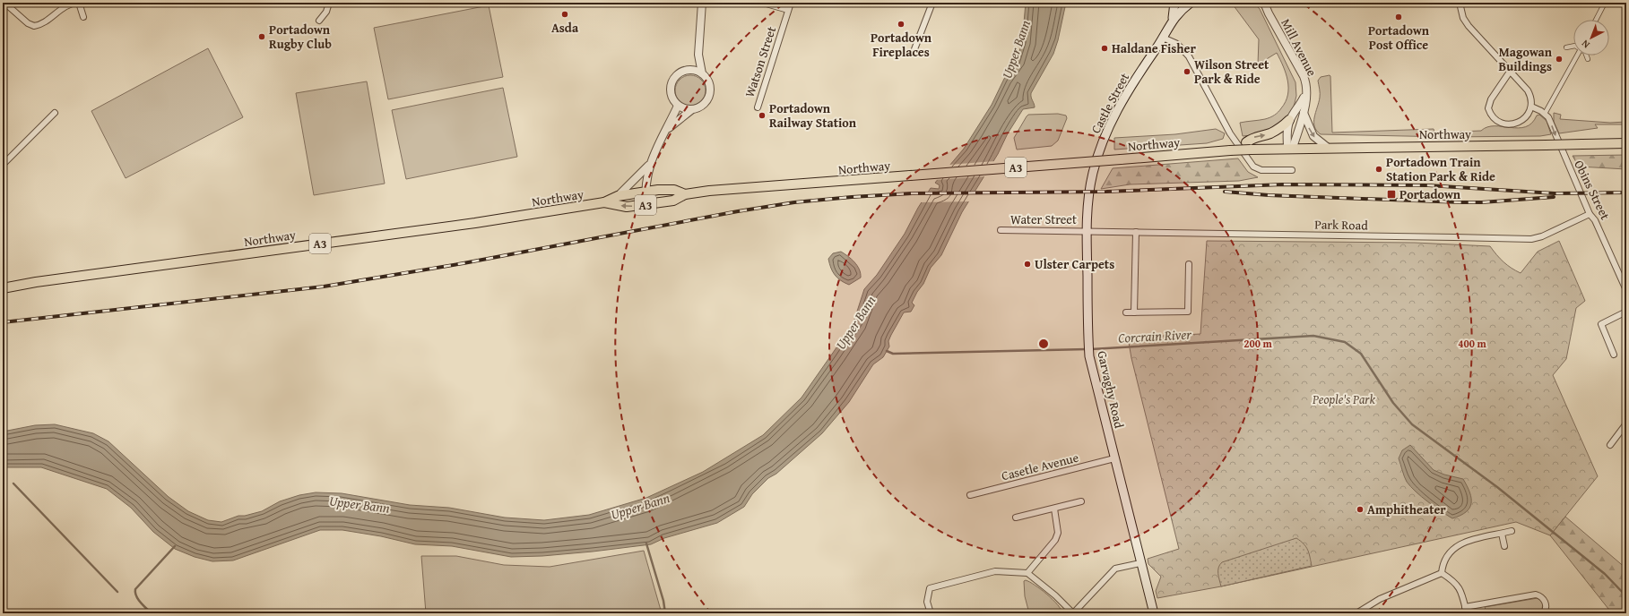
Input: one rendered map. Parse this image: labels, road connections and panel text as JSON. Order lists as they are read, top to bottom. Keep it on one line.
{"streets":{"highway":["Northway","A3"],"main road":["Castle Street","Garvaghy Road"],"street":["Mill Avenue","Watson Street","Obins Street","Water Street","Park Road","Casetle Avenue"]},"crossings":[["Mill Avenue","Northway"],["Castle Street","Garvaghy Road"],["Obins Street","Park Road"],["Water Street","Park Road"],["Water Street","Garvaghy Road"],["Park Road","Garvaghy Road"],["Garvaghy Road","Casetle Avenue"]],"one_way":["Obins Street"],"water":["Upper Bann","Corcrain River"],"parks":["People's Park"],"places":{"other":["Asda","Portadown Post Office","Portadown Fireplaces","Portadown Rugby Club","Haldane Fisher","Magowan Buildings","Wilson Street Park & Ride","Portadown Railway Station","Portadown Train Station Park & Ride","Ulster Carpets","Amphitheater"],"transit":["Portadown"]},"north":"bottom left","rings":["200 m","400 m"]}
